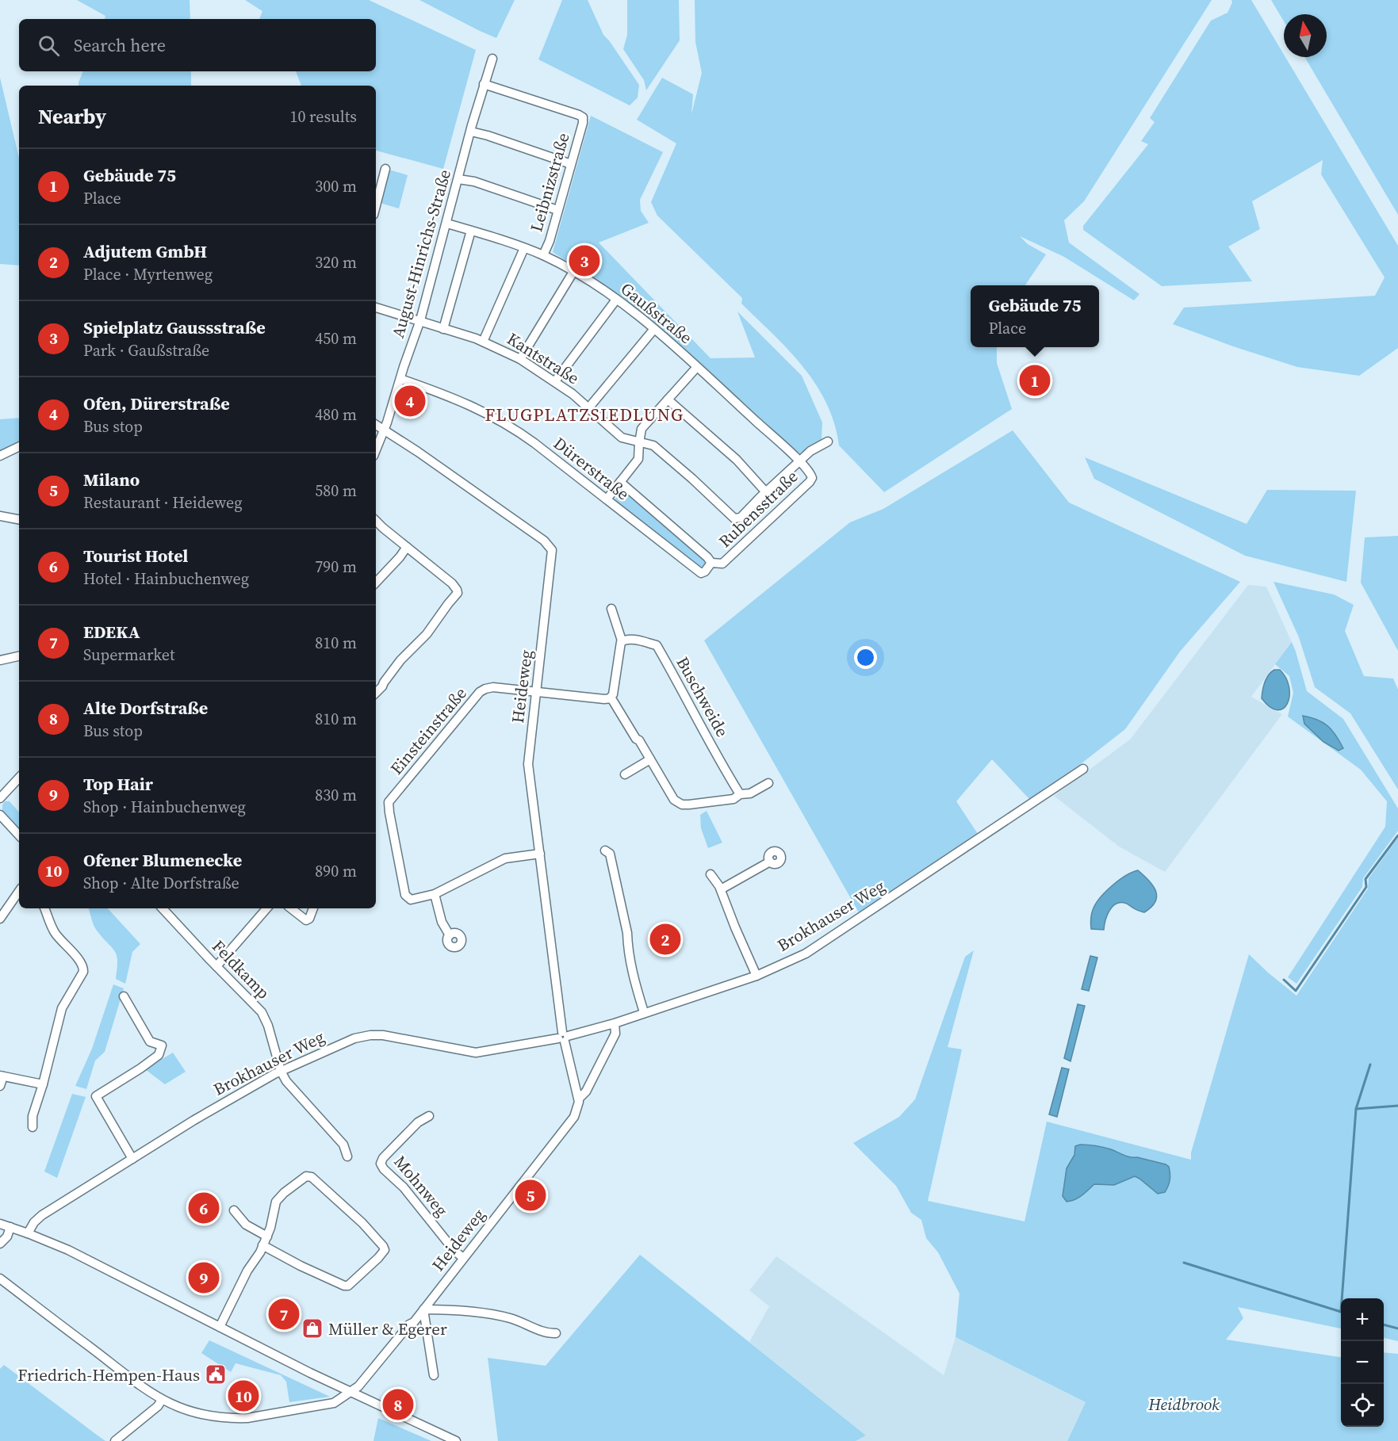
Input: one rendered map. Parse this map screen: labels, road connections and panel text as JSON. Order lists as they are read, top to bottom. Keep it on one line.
{"streets":{"street":["Leibnizstraße","August-Hinrichs-Straße","Gaußstraße","Kantstraße","Dürerstraße","Rubensstraße","Heideweg","Buschweide","Einsteinstraße","Brokhauser Weg","Feldkamp","Mohnweg"]},"crossings":[["Leibnizstraße","August-Hinrichs-Straße"],["Leibnizstraße","Gaußstraße"],["August-Hinrichs-Straße","Gaußstraße"],["August-Hinrichs-Straße","Kantstraße"],["August-Hinrichs-Straße","Dürerstraße"],["August-Hinrichs-Straße","Heideweg"],["Gaußstraße","Rubensstraße"],["Dürerstraße","Rubensstraße"],["Heideweg","Einsteinstraße"],["Heideweg","Brokhauser Weg"],["Heideweg","Mohnweg"],["Brokhauser Weg","Feldkamp"]],"districts":["FLUGPLATZSIEDLUNG"],"parks":["Heidbrook"],"places":{"shop":["Müller & Egerer"],"public building":["Friedrich-Hempen-Haus"]},"north":"top","page":{"search":"Search here","heading":["Nearby","10 results"],"list":[{"mark":"1","name":"Gebäude 75","note":"Place","value":"300 m"},{"mark":"2","name":"Adjutem GmbH","note":"Place · Myrtenweg","value":"320 m"},{"mark":"3","name":"Spielplatz Gaussstraße","note":"Park · Gaußstraße","value":"450 m"},{"mark":"4","name":"Ofen, Dürerstraße","note":"Bus stop","value":"480 m"},{"mark":"5","name":"Milano","note":"Restaurant · Heideweg","value":"580 m"},{"mark":"6","name":"Tourist Hotel","note":"Hotel · Hainbuchenweg","value":"790 m"},{"mark":"7","name":"EDEKA","note":"Supermarket","value":"810 m"},{"mark":"8","name":"Alte Dorfstraße","note":"Bus stop","value":"810 m"},{"mark":"9","name":"Top Hair","note":"Shop · Hainbuchenweg","value":"830 m"},{"mark":"10","name":"Ofener Blumenecke","note":"Shop · Alte Dorfstraße","value":"890 m"}],"pins":["3","1","4","2","5","6","9","7","10","8"],"popup":["Gebäude 75","Place"],"map_buttons":["+","−"]}}
